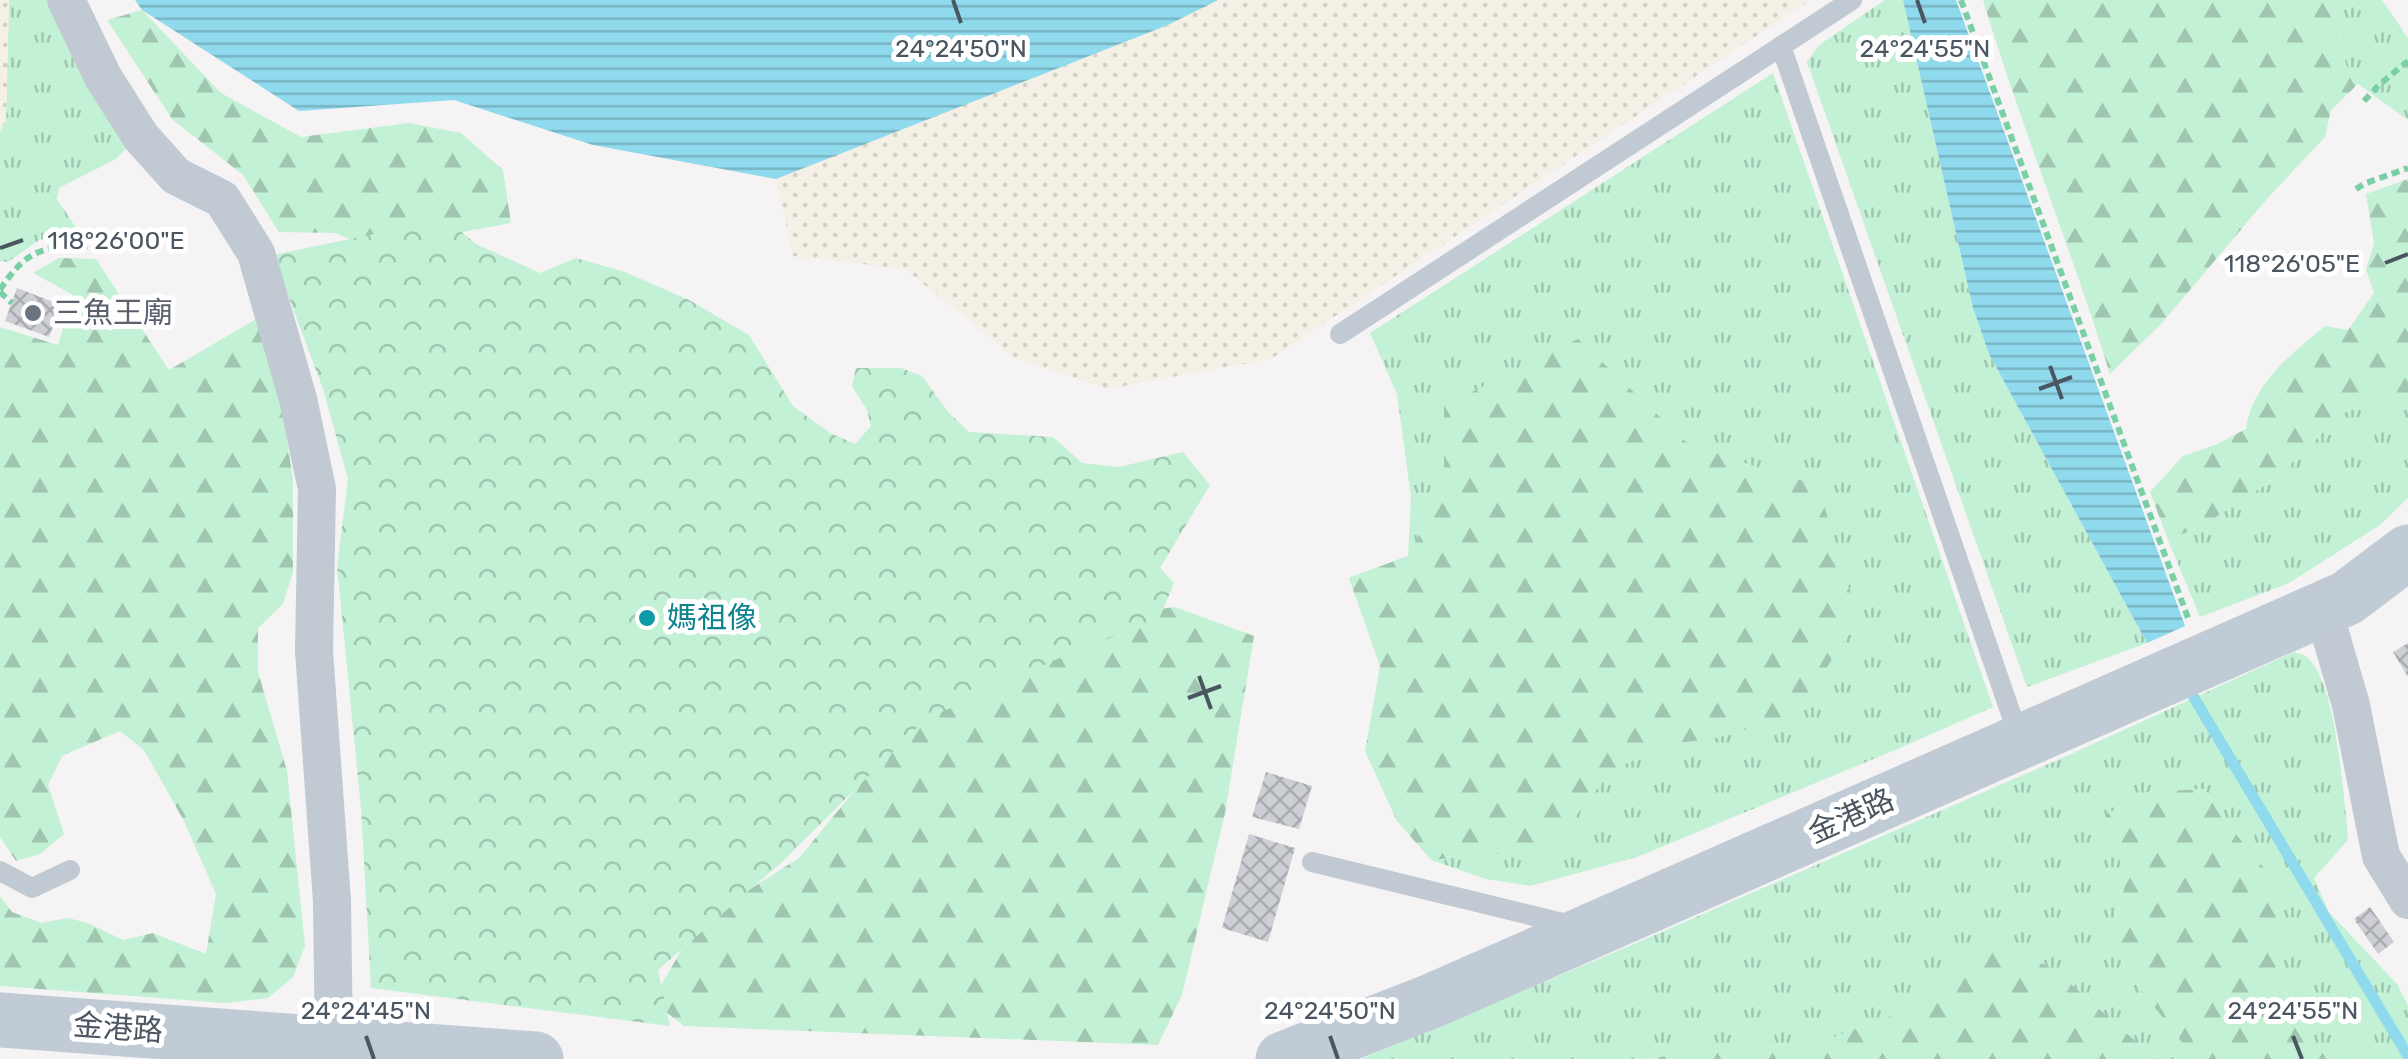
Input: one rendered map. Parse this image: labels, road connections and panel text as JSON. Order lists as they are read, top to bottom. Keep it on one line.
{"streets":{"main road":["金港路"]},"places":["三魚王廟","媽祖像"],"coordinates":["24°24'50\"N","24°24'55\"N","118°26'00\"E","118°26'05\"E","24°24'45\"N"]}
